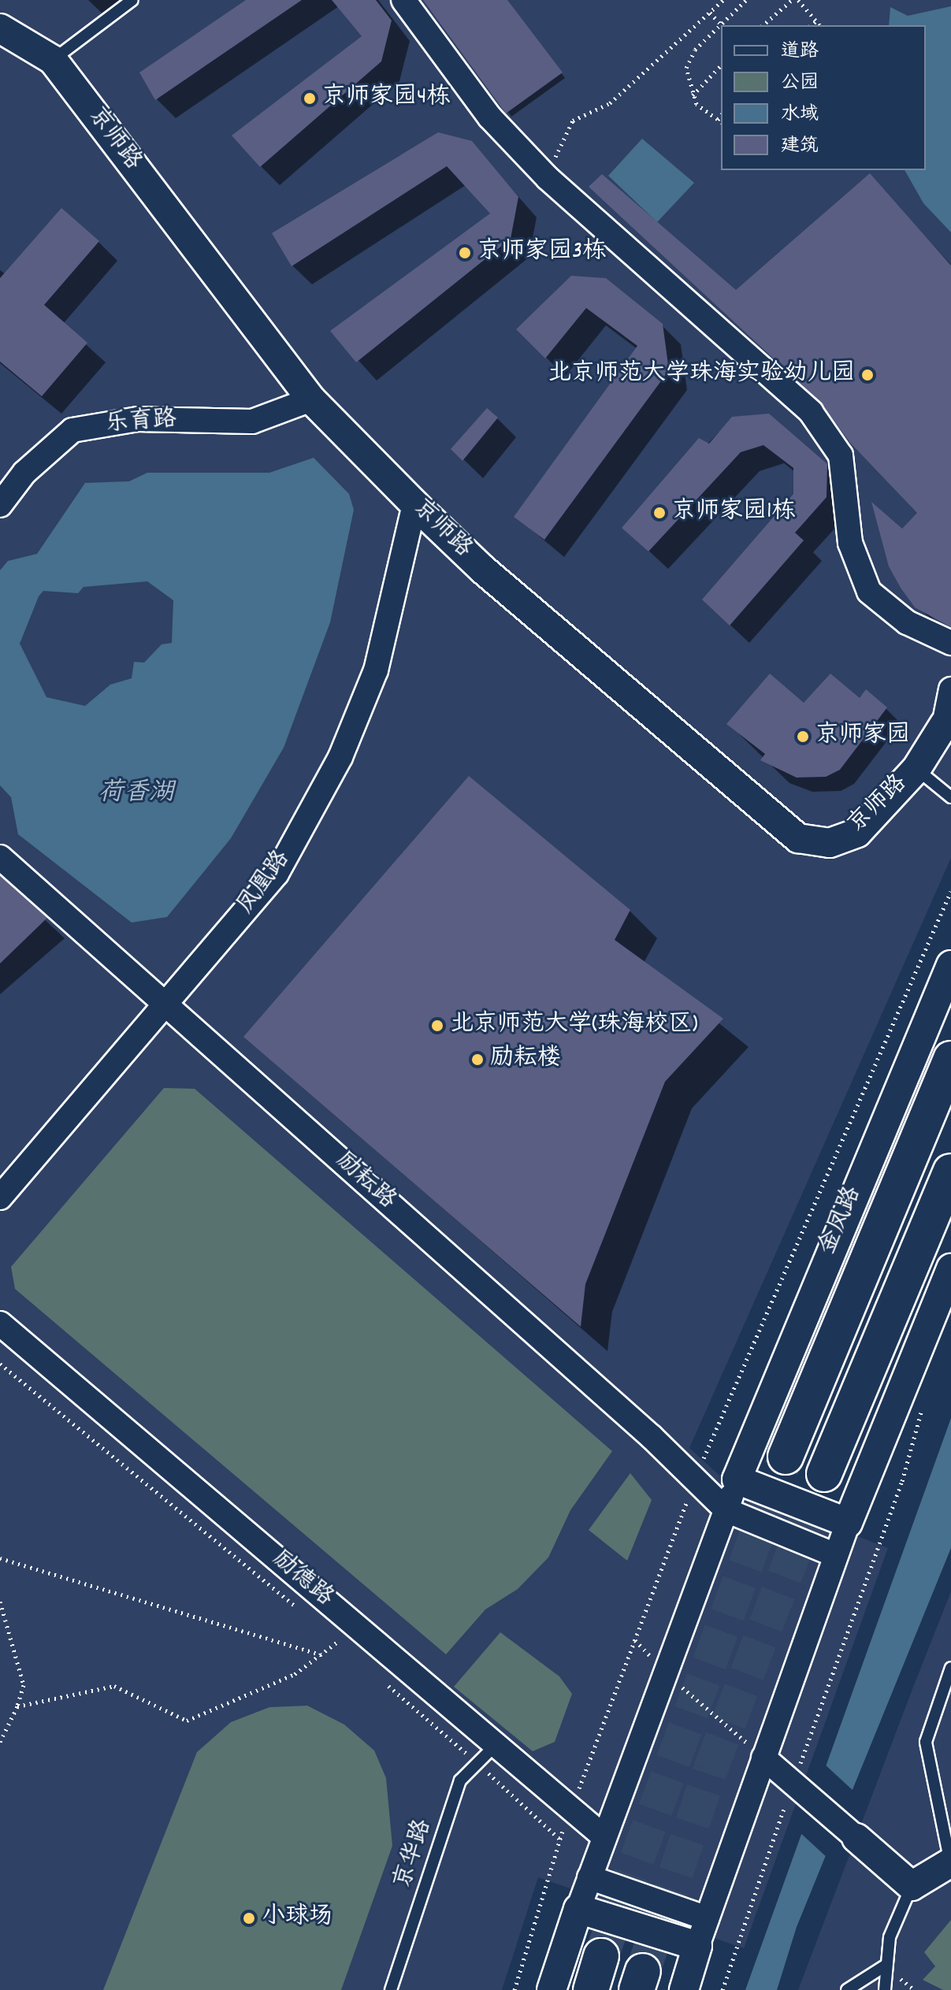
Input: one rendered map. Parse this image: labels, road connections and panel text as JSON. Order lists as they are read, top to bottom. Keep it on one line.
{"streets":{"highway":["金凤路"],"street":["京师路","乐育路","凤凰路","励耘路","励德路"],"lane":["京华路"]},"crossings":[["京师路","乐育路"],["京师路","凤凰路"],["凤凰路","励耘路"],["励德路","京华路"]],"water":["荷香湖"],"places":["京师家园4栋","京师家园3栋","北京师范大学珠海实验幼儿园","京师家园1栋","京师家园","北京师范大学(珠海校区)","励耘楼","小球场"],"legend":["道路","公园","水域","建筑"]}
